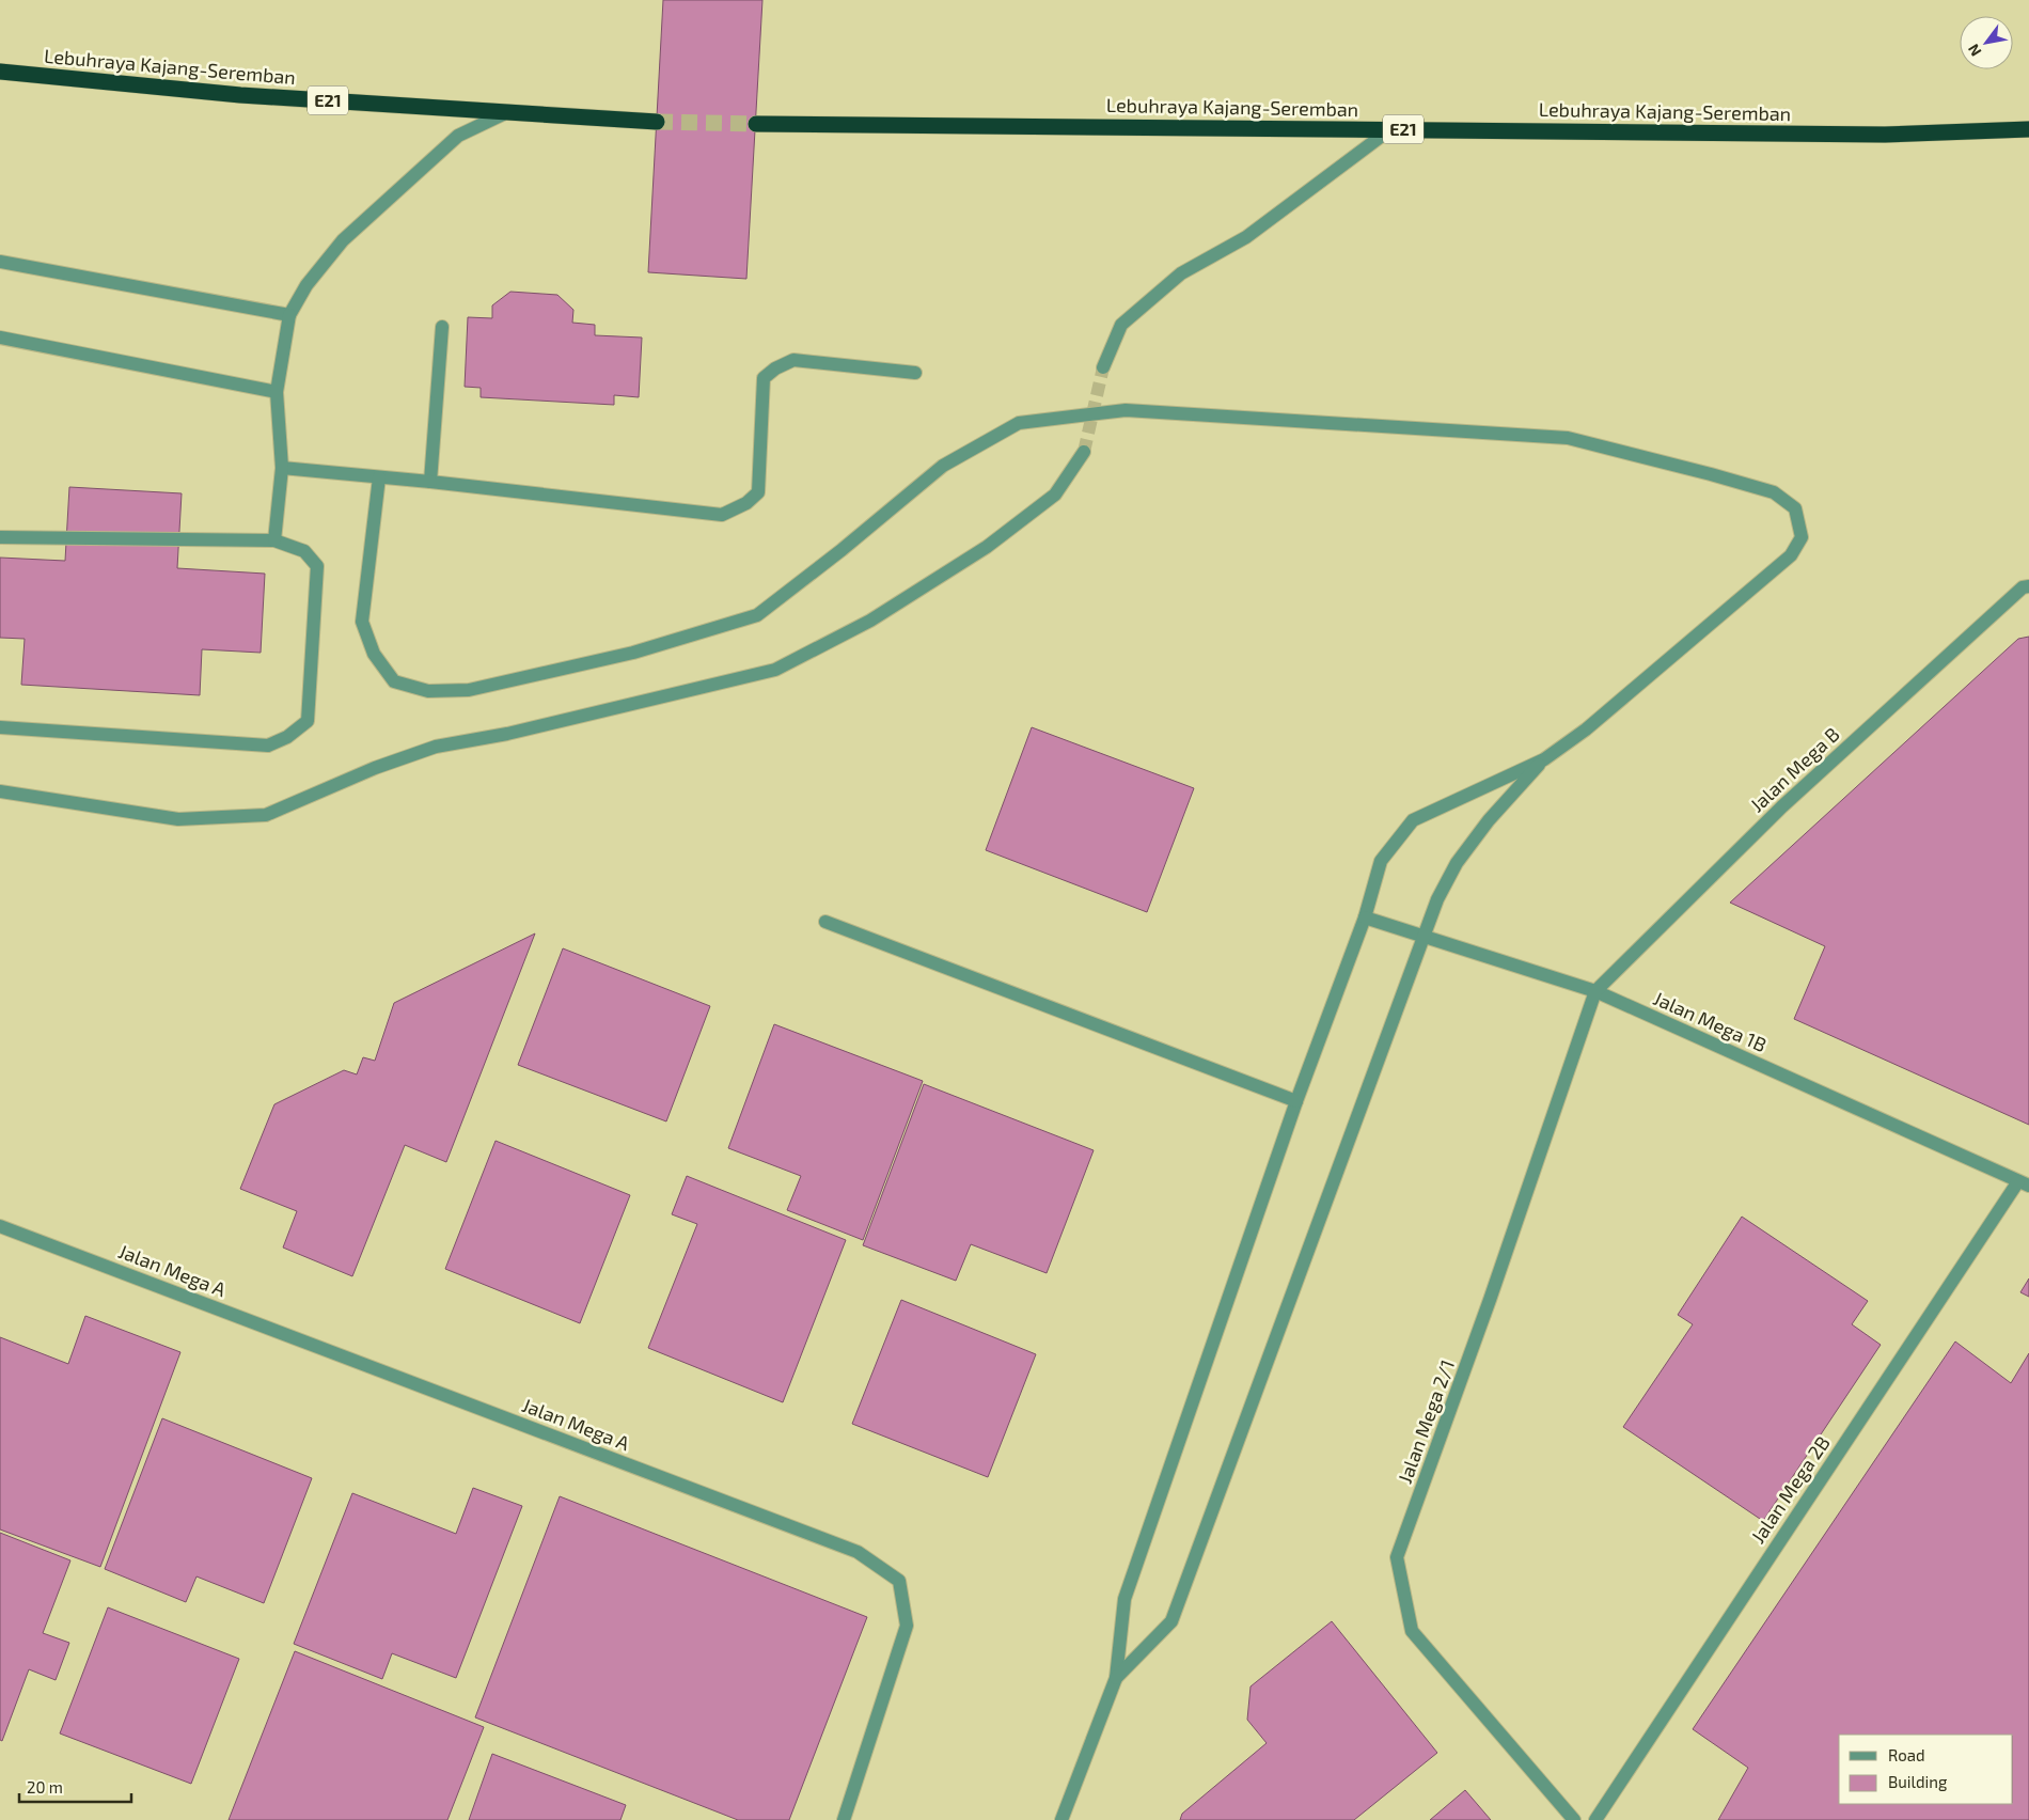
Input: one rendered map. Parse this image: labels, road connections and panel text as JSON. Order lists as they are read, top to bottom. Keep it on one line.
{"streets":{"highway":["Lebuhraya Kajang-Seremban","E21"],"street":["Jalan Mega B","Jalan Mega 1B","Jalan Mega A","Jalan Mega 2/1","Jalan Mega 2B"]},"crossings":[["Jalan Mega B","Jalan Mega 1B"],["Jalan Mega B","Jalan Mega 2/1"],["Jalan Mega 1B","Jalan Mega 2/1"],["Jalan Mega 1B","Jalan Mega 2B"]],"legend":["Road","Building"],"scale_bar":"20 m","north":"bottom left"}
